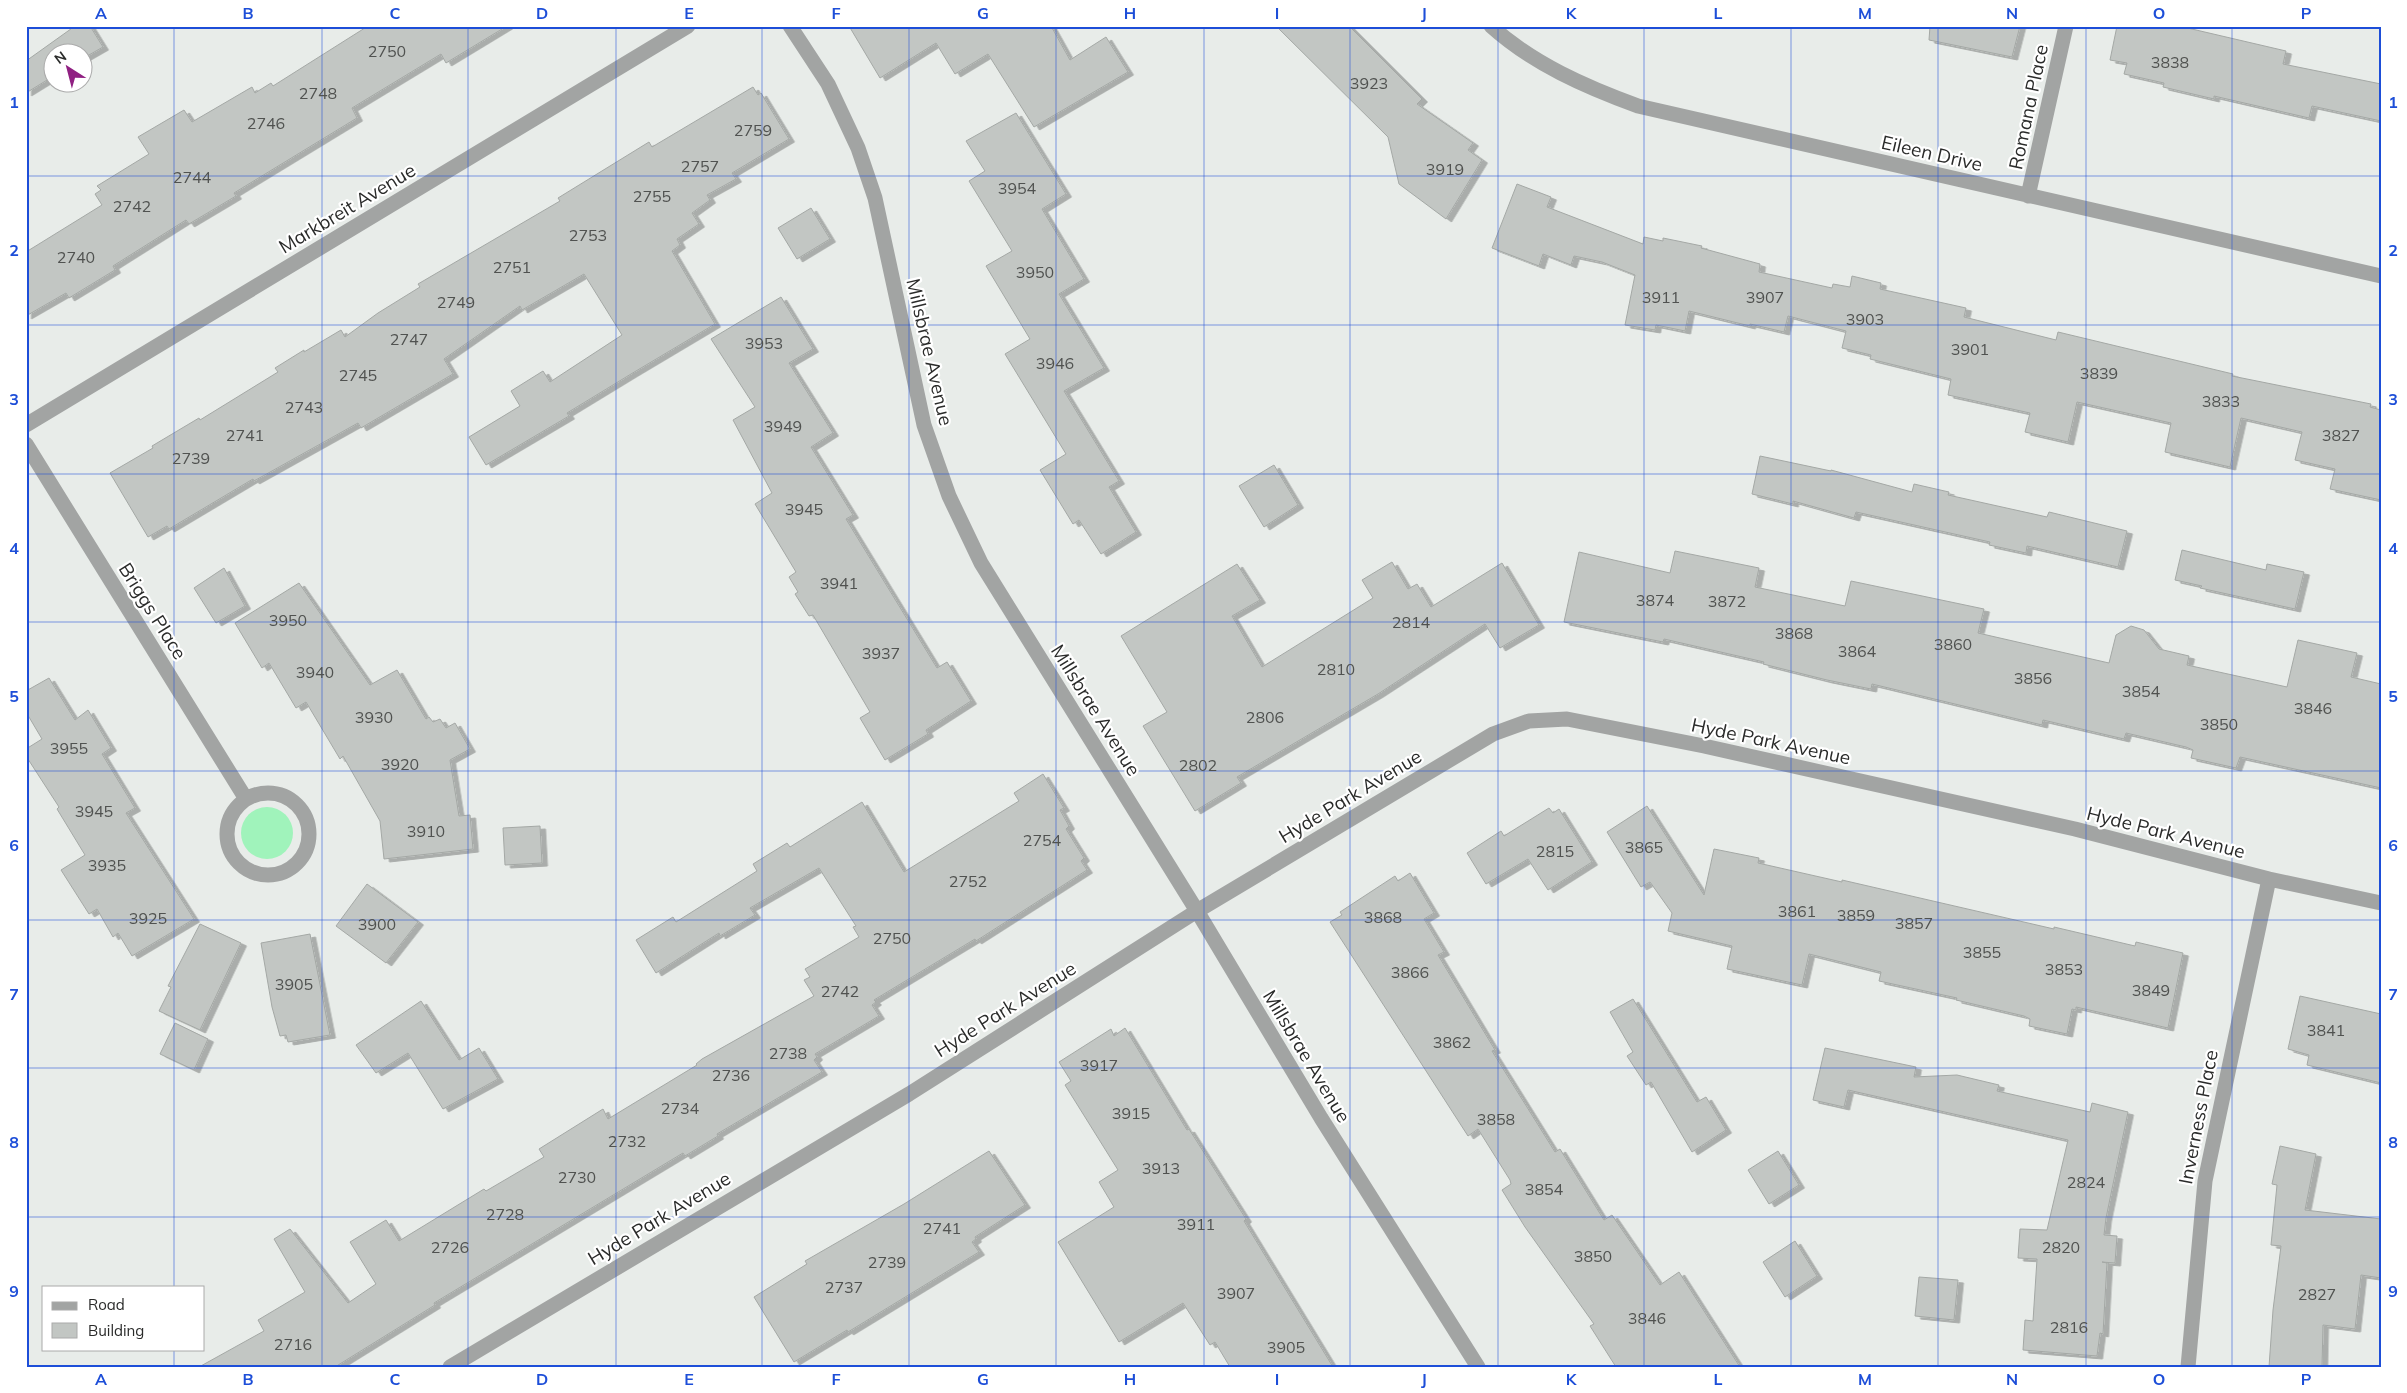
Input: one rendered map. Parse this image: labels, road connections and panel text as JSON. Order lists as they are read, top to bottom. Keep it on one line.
{"streets":{"street":["Romana Place","Eileen Drive","Markbreit Avenue","Millsbrae Avenue","Briggs Place","Hyde Park Avenue","Inverness Place"]},"crossings":[["Romana Place","Eileen Drive"],["Millsbrae Avenue","Hyde Park Avenue"],["Hyde Park Avenue","Inverness Place"]],"house_numbers":["2750","3838","3923","2748","2746","2759","2757","3919","2744","3954","2755","2742","2753","2740","2751","3950","3911","3907","2749","3903","2747","3953","3901","3946","3839","2745","3833","2743","3949","2741","3827","2739","3945","3941","3874","3872","3950","2814","3868","3860","3864","3937","2810","3940","3856","3854","3846","3930","2806","3850","3955","3920","2802","3945","3910","2754","3865","2815","3935","2752","3861","3859","3868","3925","3857","3900","2750","3855","3853","3866","3905","3849","2742","3841","3862","2738","3917","2736","2734","3915","3858","2732","3913","2730","2824","3854","2728","3911","2741","2726","2820","3850","2739","2737","3907","2827","3846","2816","2716","3905"],"legend":["Road","Building"],"north":"top left","grid":{"columns":["A","B","C","D","E","F","G","H","I","J","K","L","M","N","O","P"],"rows":["1","2","3","4","5","6","7","8","9"]}}
